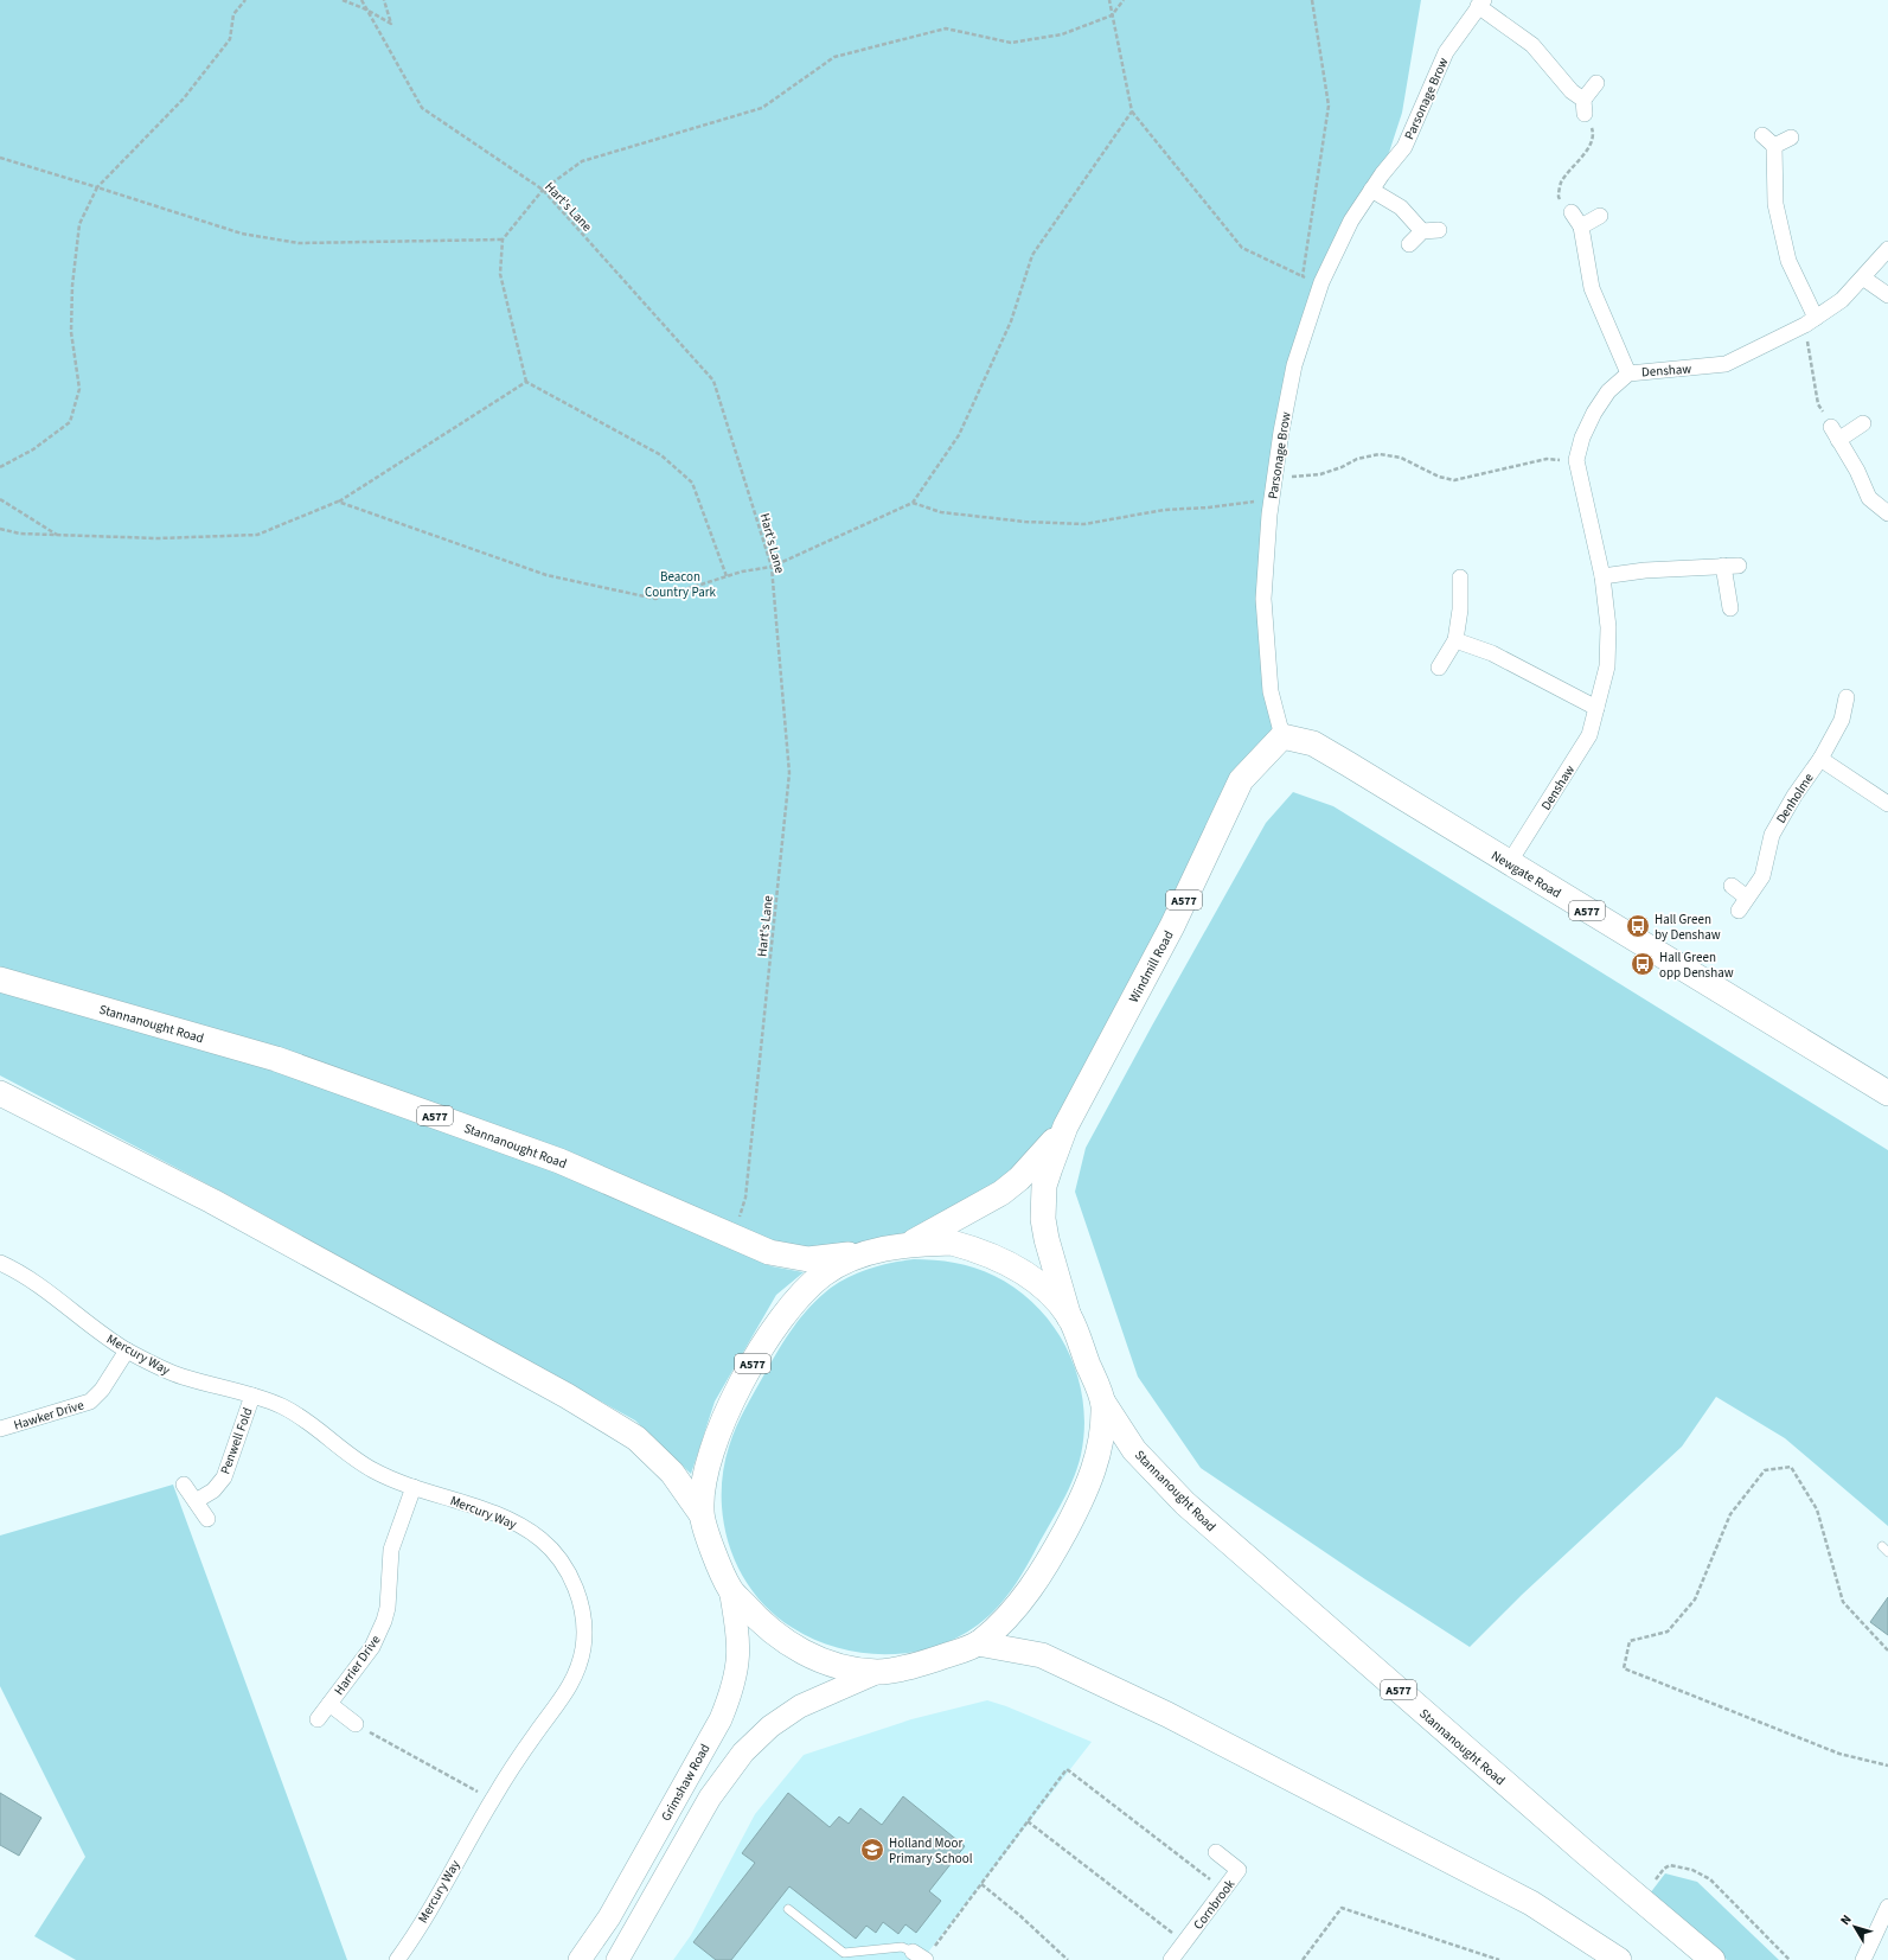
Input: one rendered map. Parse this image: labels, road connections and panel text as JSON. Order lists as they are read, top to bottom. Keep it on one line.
{"streets":{"main road":["Newgate Road","A577","Windmill Road","Stannanought Road","Grimshaw Road"],"street":["Parsonage Brow","Denshaw","Denholme","Mercury Way","Hawker Drive","Penwell Fold","Harrier Drive","Cornbrook"],"path":["Hart's Lane"]},"crossings":[["Parsonage Brow","Newgate Road"],["Parsonage Brow","Windmill Road"],["Hart's Lane","Stannanought Road"],["Denshaw","Newgate Road"],["Newgate Road","Windmill Road"],["A577","Windmill Road"],["A577","Stannanought Road"],["A577","Grimshaw Road"],["Mercury Way","Hawker Drive"],["Mercury Way","Penwell Fold"],["Mercury Way","Harrier Drive"]],"parks":["Beacon Country Park"],"places":{"bus stop":["Hall Green by Denshaw","Hall Green opp Denshaw"],"school or university":["Holland Moor Primary School"]},"north":"top left"}
